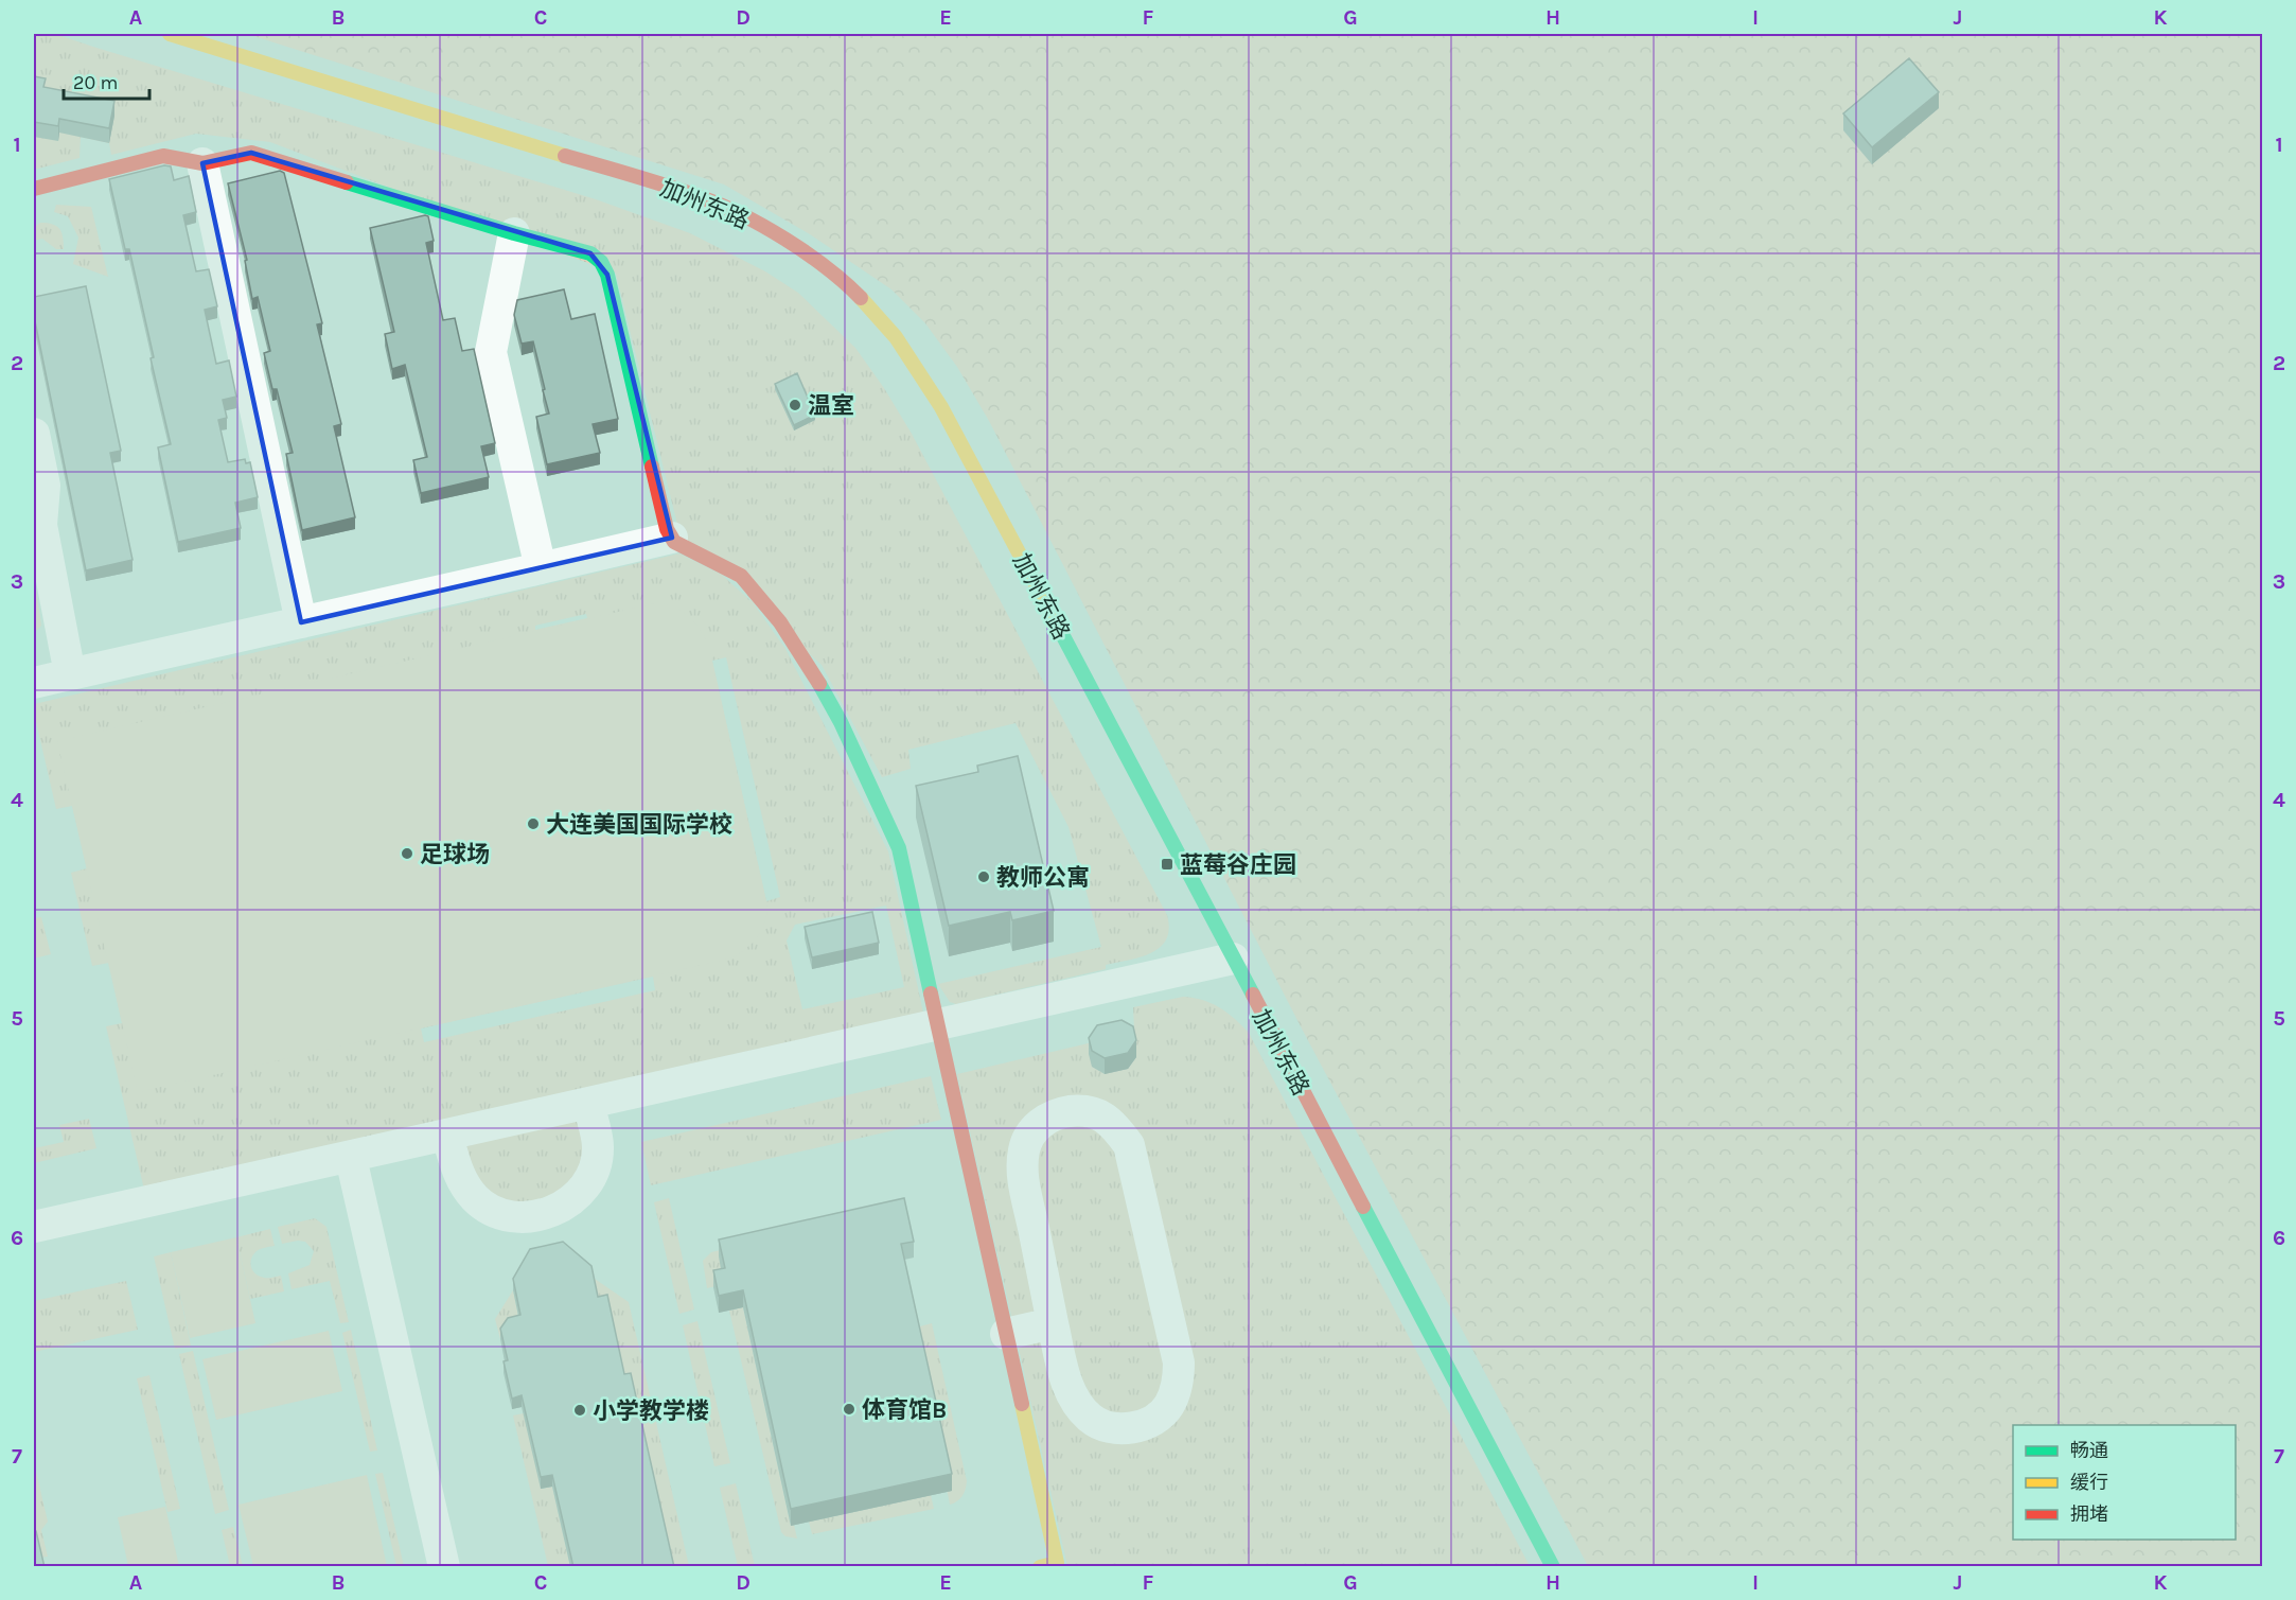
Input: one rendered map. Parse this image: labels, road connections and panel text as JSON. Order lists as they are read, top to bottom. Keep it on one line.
{"streets":{"street":["加州东路"]},"places":{"other":["温室","大连美国国际学校","足球场","教师公寓","体育馆B","小学教学楼"],"transit":["蓝莓谷庄园"]},"legend":["畅通","缓行","拥堵"],"scale_bar":"20 m","grid":{"columns":["A","B","C","D","E","F","G","H","I","J","K"],"rows":["1","2","3","4","5","6","7"]}}
